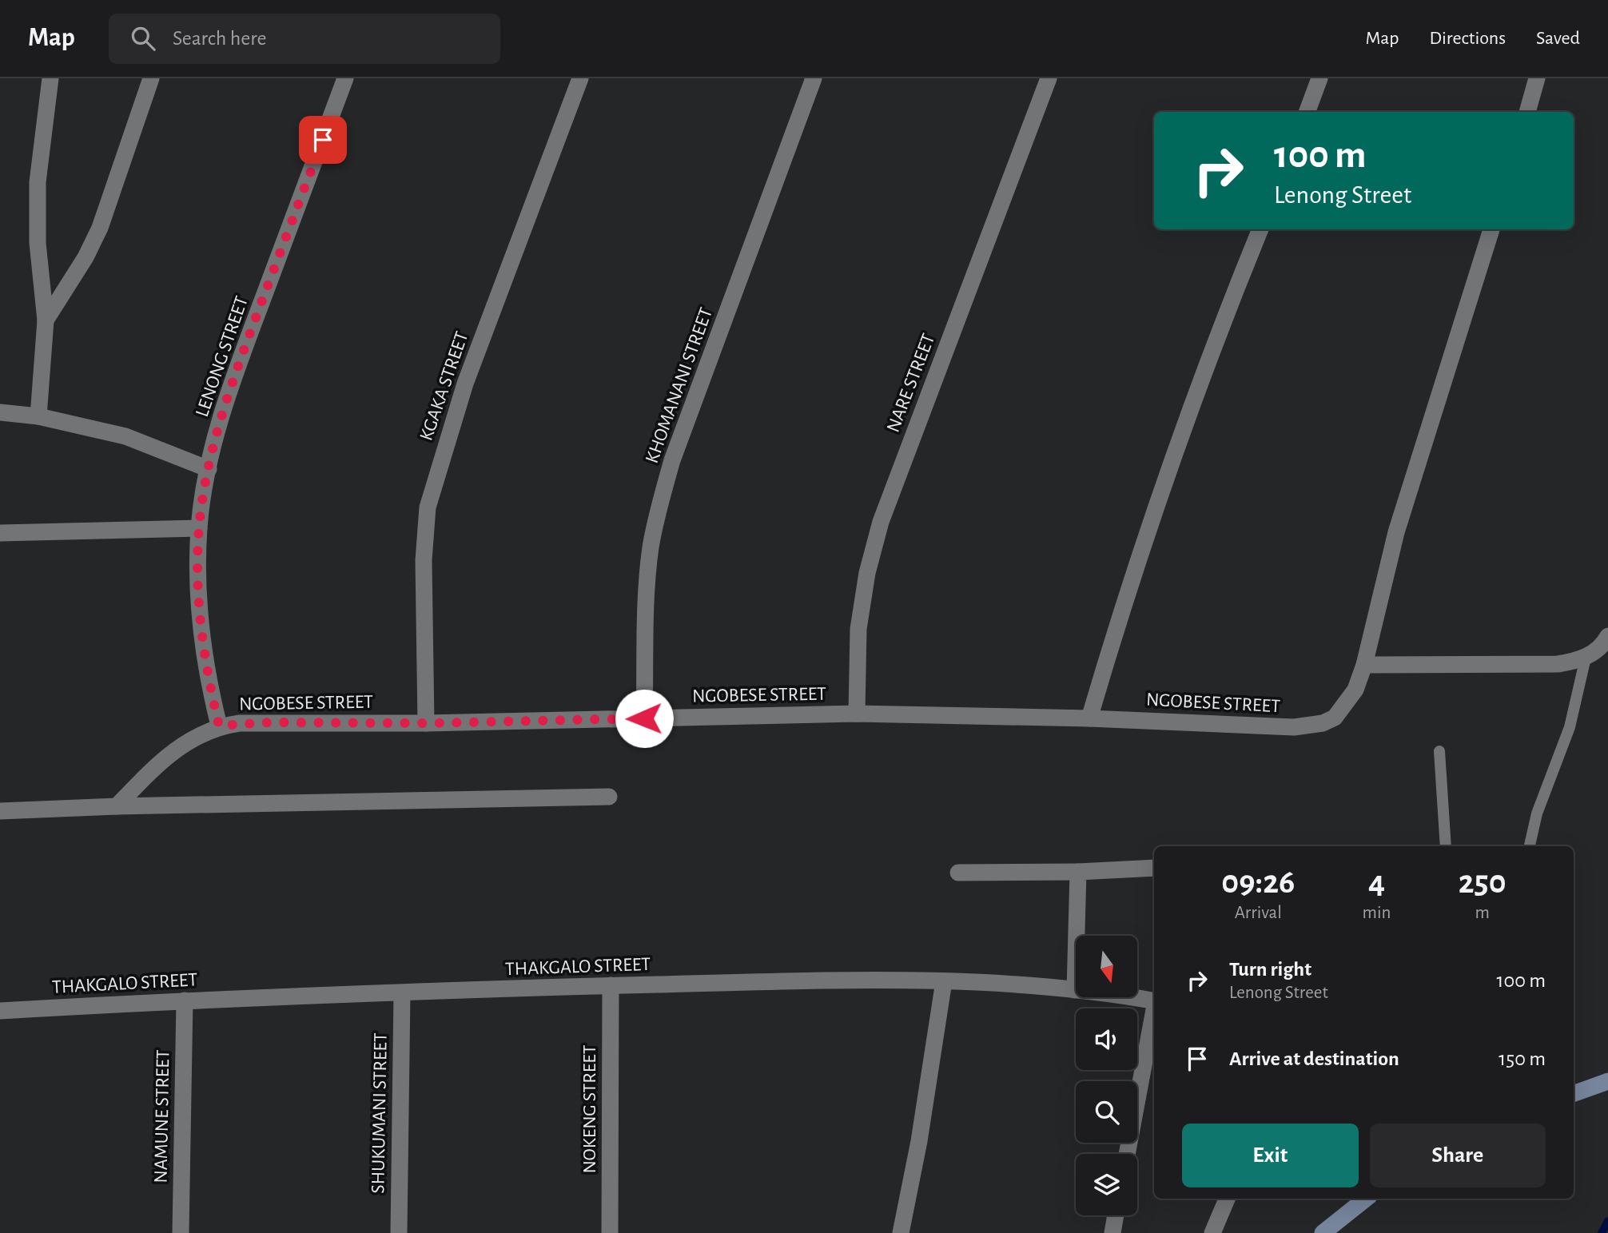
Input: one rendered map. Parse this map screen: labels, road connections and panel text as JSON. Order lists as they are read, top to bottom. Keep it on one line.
{"streets":{"street":["LENONG STREET","NARE STREET","KHOMANANI STREET","KGAKA STREET","NGOBESE STREET","THAKGALO STREET","NOKENG STREET","SHUKUMANI STREET","NAMUNE STREET"]},"crossings":[["LENONG STREET","NGOBESE STREET"],["NARE STREET","NGOBESE STREET"],["KHOMANANI STREET","NGOBESE STREET"],["KGAKA STREET","NGOBESE STREET"],["THAKGALO STREET","NOKENG STREET"],["THAKGALO STREET","SHUKUMANI STREET"],["THAKGALO STREET","NAMUNE STREET"]],"north":"bottom","page":{"header":"Map","search":"Search here","nav":["Map","Directions","Saved"],"turn":["100 m","Lenong Street"],"eta":["09:26","Arrival","4","min","250","m"],"list":[{"name":"Turn right","note":"Lenong Street","value":"100 m"},{"name":"Arrive at destination","value":"150 m"}],"buttons":["Exit","Share"]}}
